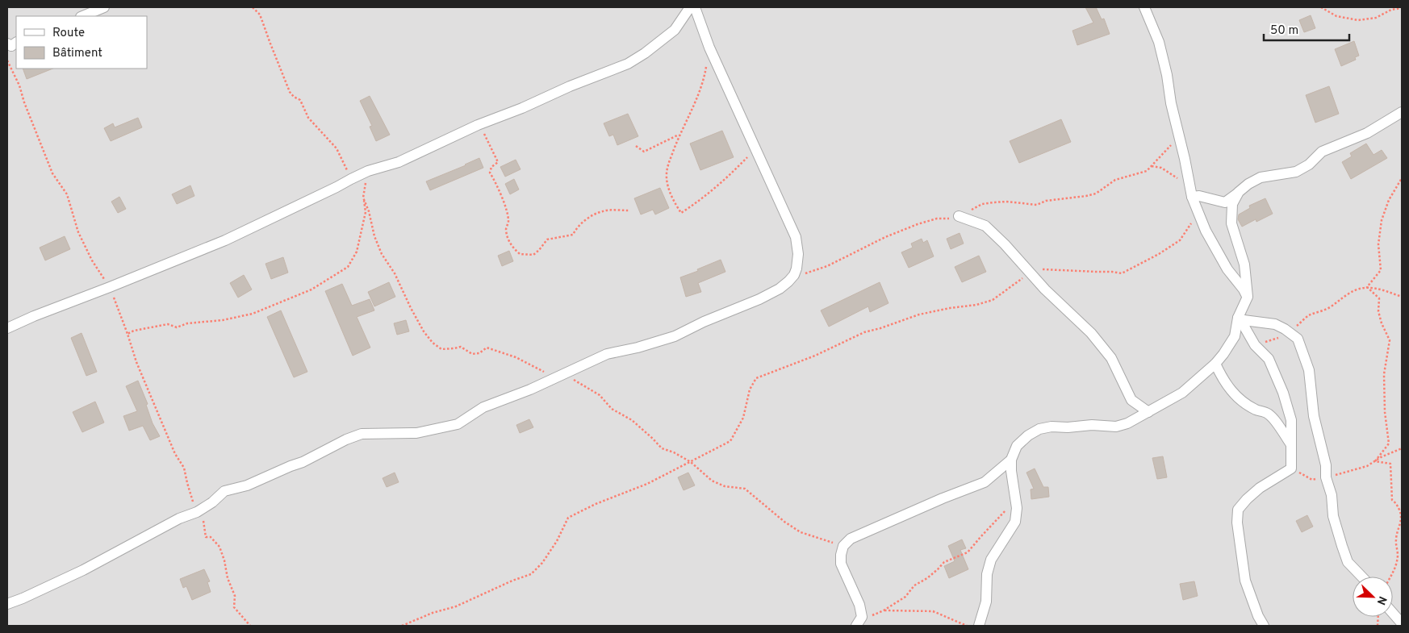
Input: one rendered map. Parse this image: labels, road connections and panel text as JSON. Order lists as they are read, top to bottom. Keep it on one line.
{"legend":["Route","Bâtiment"],"scale_bar":"50 m","north":"bottom right"}
